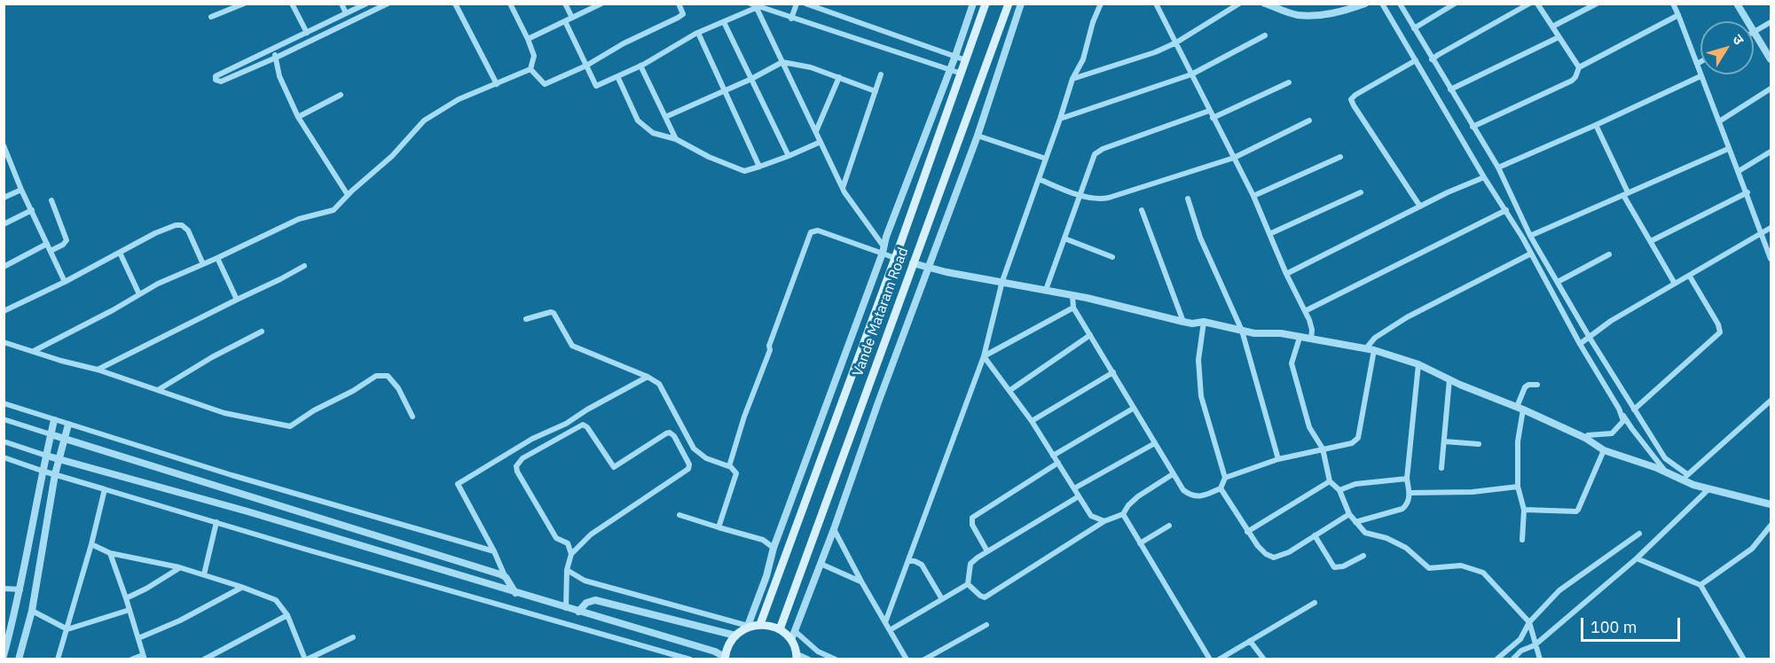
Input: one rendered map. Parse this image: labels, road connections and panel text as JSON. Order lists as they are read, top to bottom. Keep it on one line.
{"streets":{"main road":["Vande Mataram Road"]},"scale_bar":"100 m","north":"top right"}
